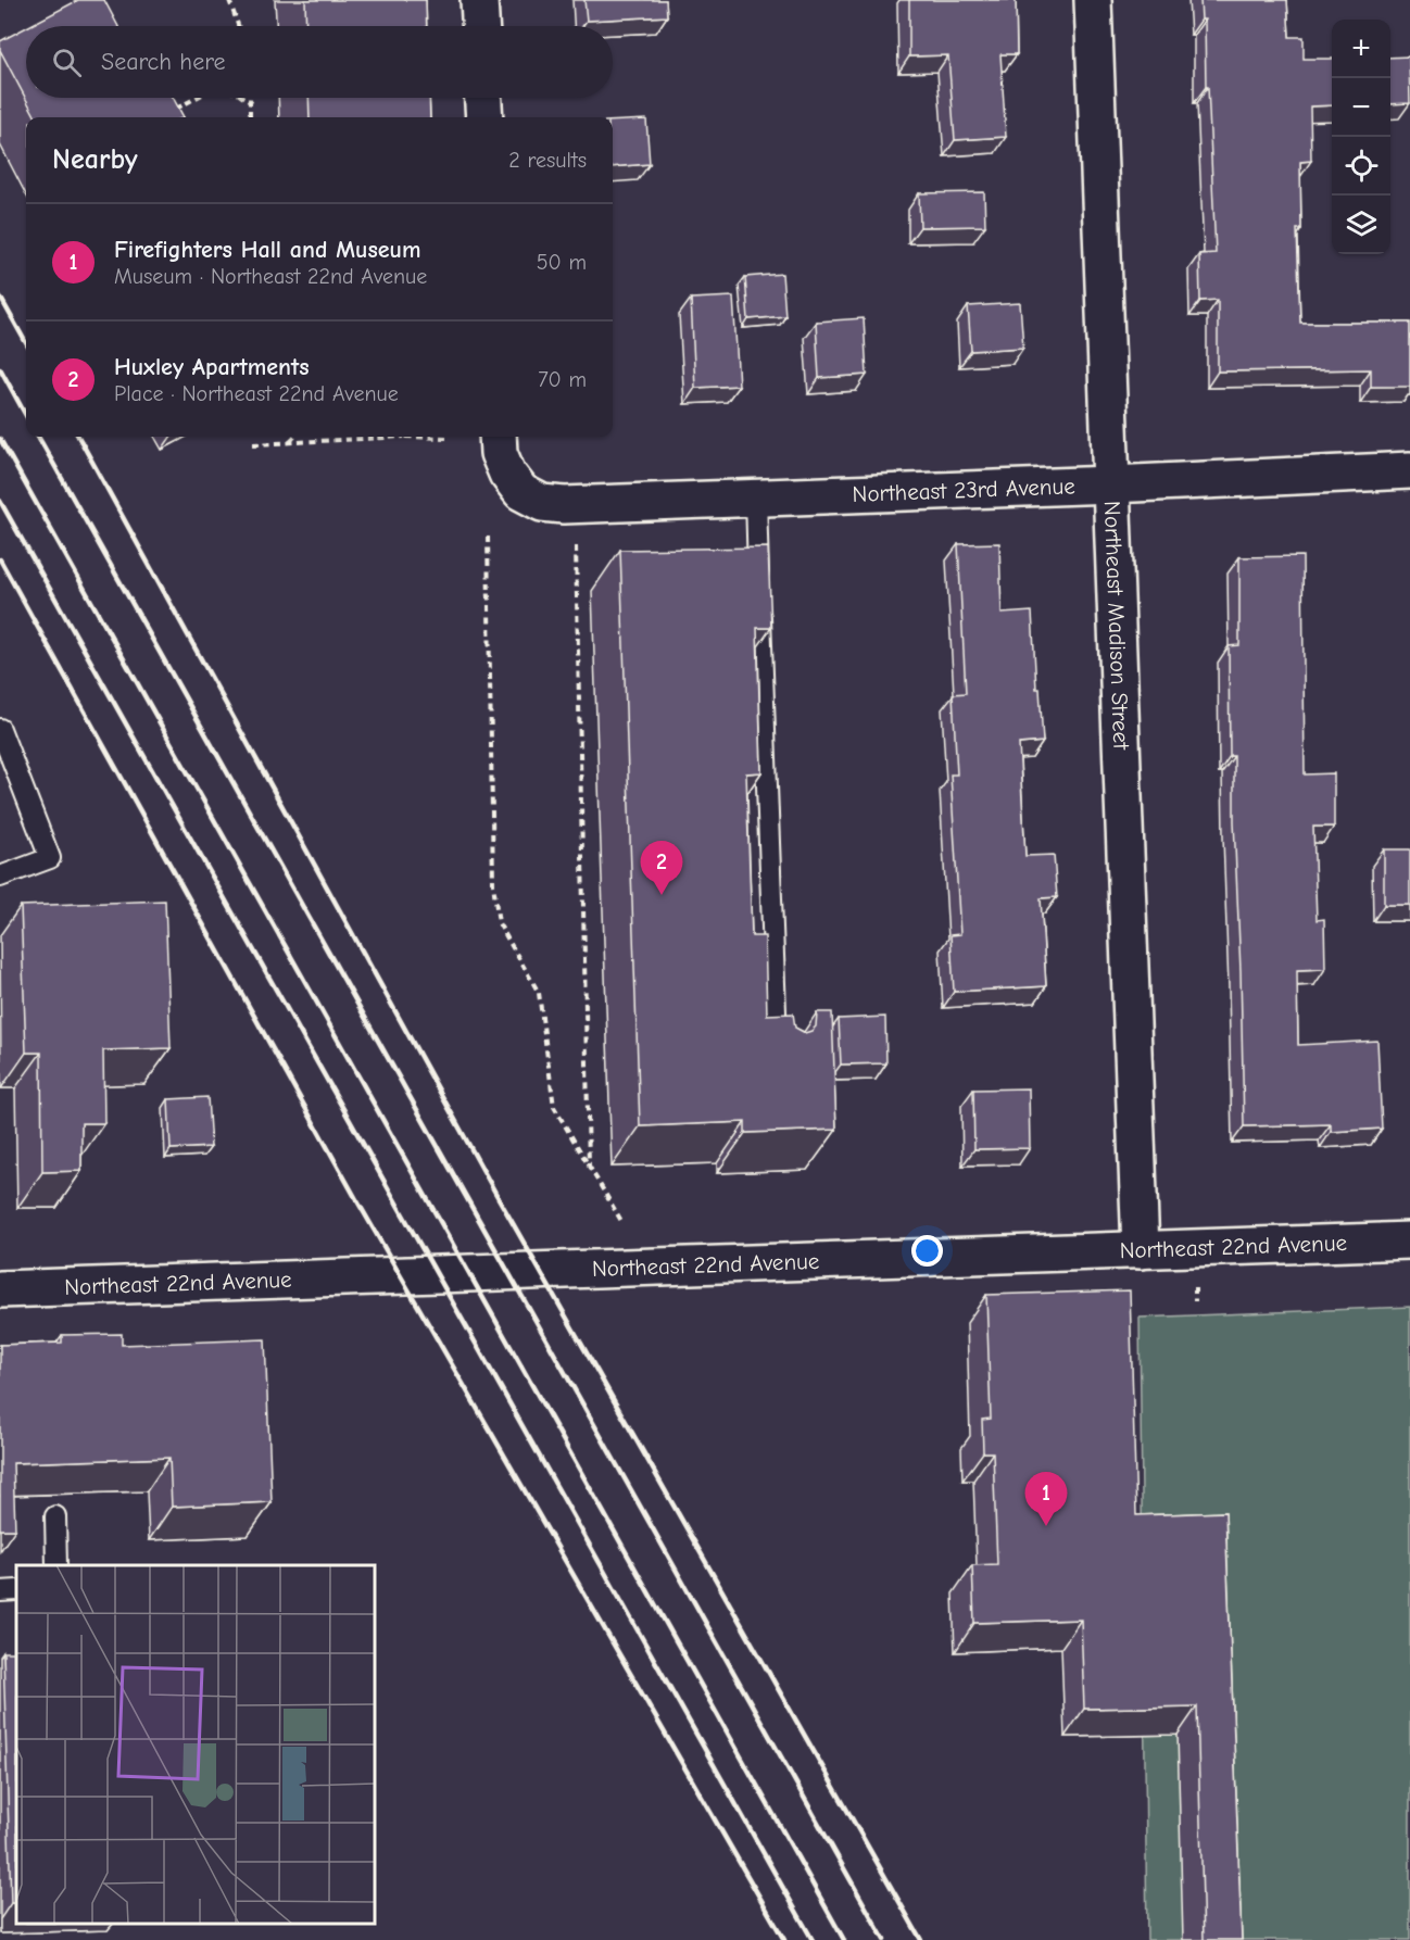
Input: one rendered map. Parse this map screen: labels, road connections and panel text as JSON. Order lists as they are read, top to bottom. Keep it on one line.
{"streets":{"street":["Northeast 23rd Avenue","Northeast Madison Street","Northeast 22nd Avenue"]},"crossings":[["Northeast 23rd Avenue","Northeast Madison Street"],["Northeast Madison Street","Northeast 22nd Avenue"]],"page":{"map_buttons":["+","−"],"search":"Search here","heading":["Nearby","2 results"],"list":[{"mark":"1","name":"Firefighters Hall and Museum","note":"Museum · Northeast 22nd Avenue","value":"50 m"},{"mark":"2","name":"Huxley Apartments","note":"Place · Northeast 22nd Avenue","value":"70 m"}],"pins":["2","1"]}}
